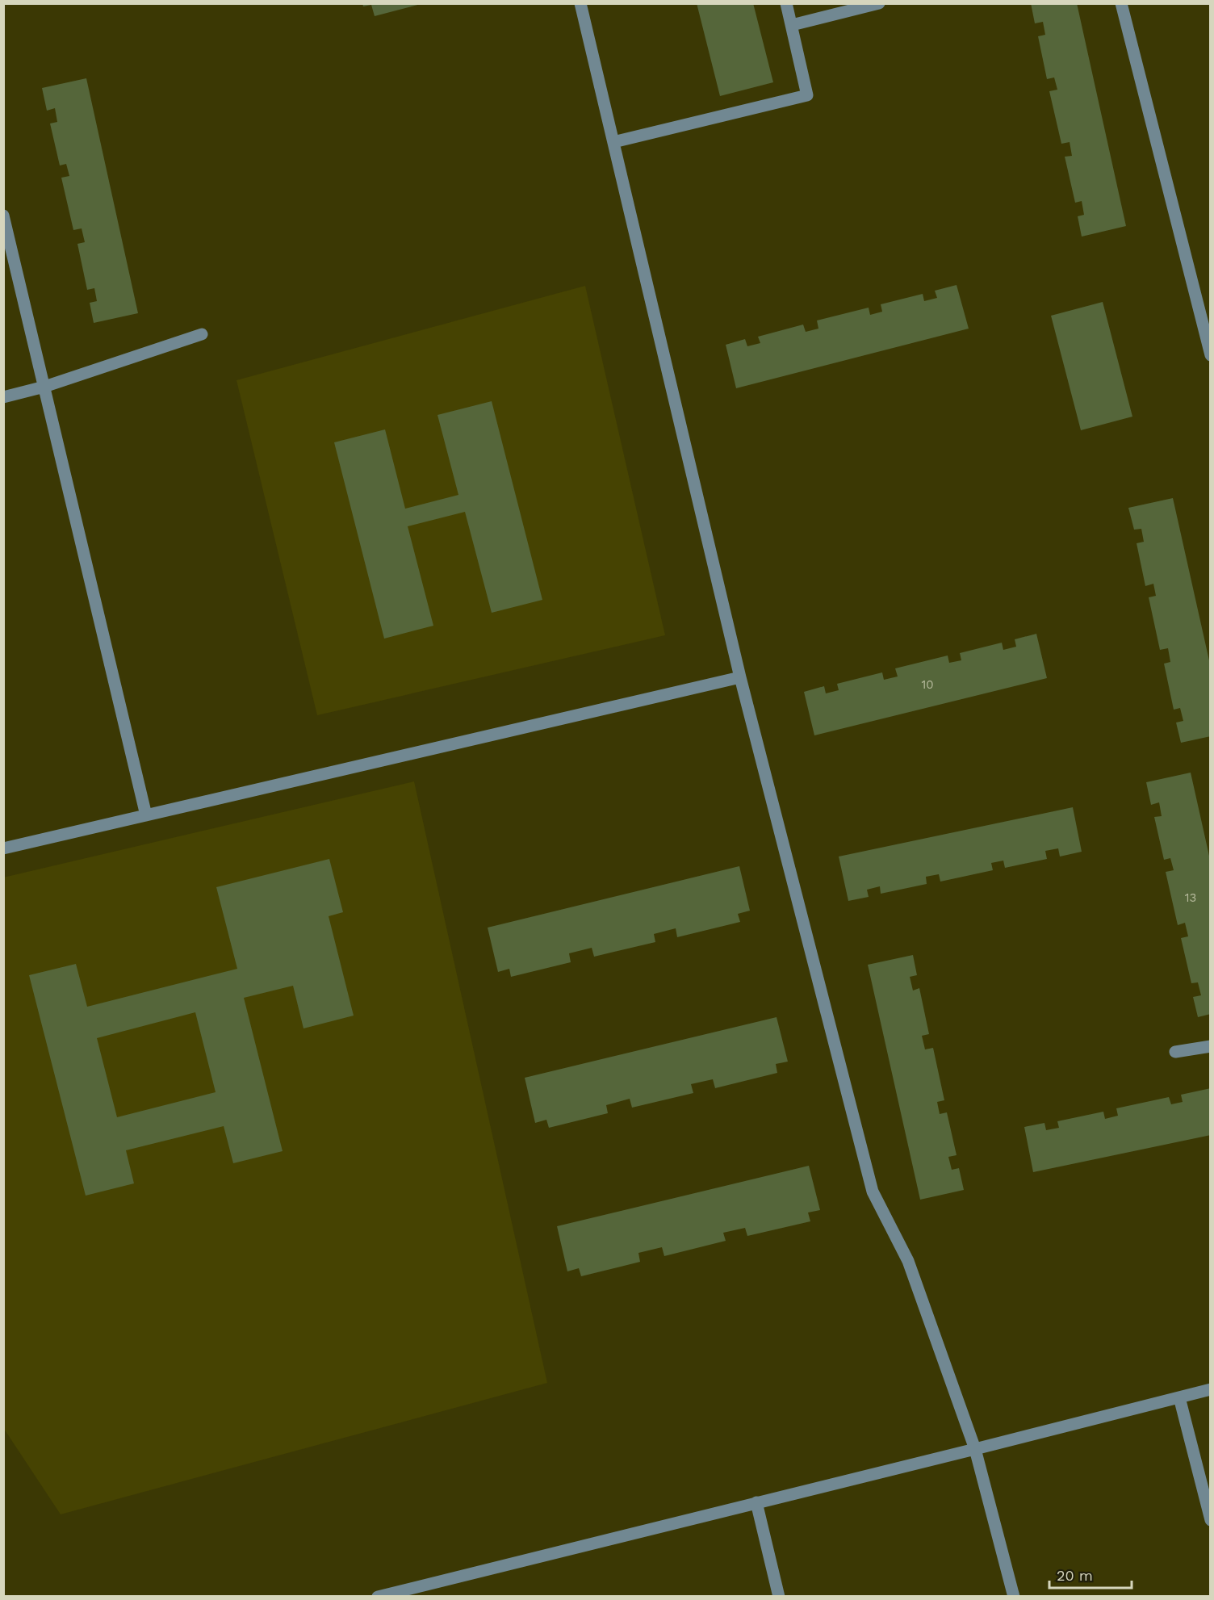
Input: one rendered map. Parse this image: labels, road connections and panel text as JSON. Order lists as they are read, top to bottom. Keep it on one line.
{"house_numbers":["10","13"],"scale_bar":"20 m"}
